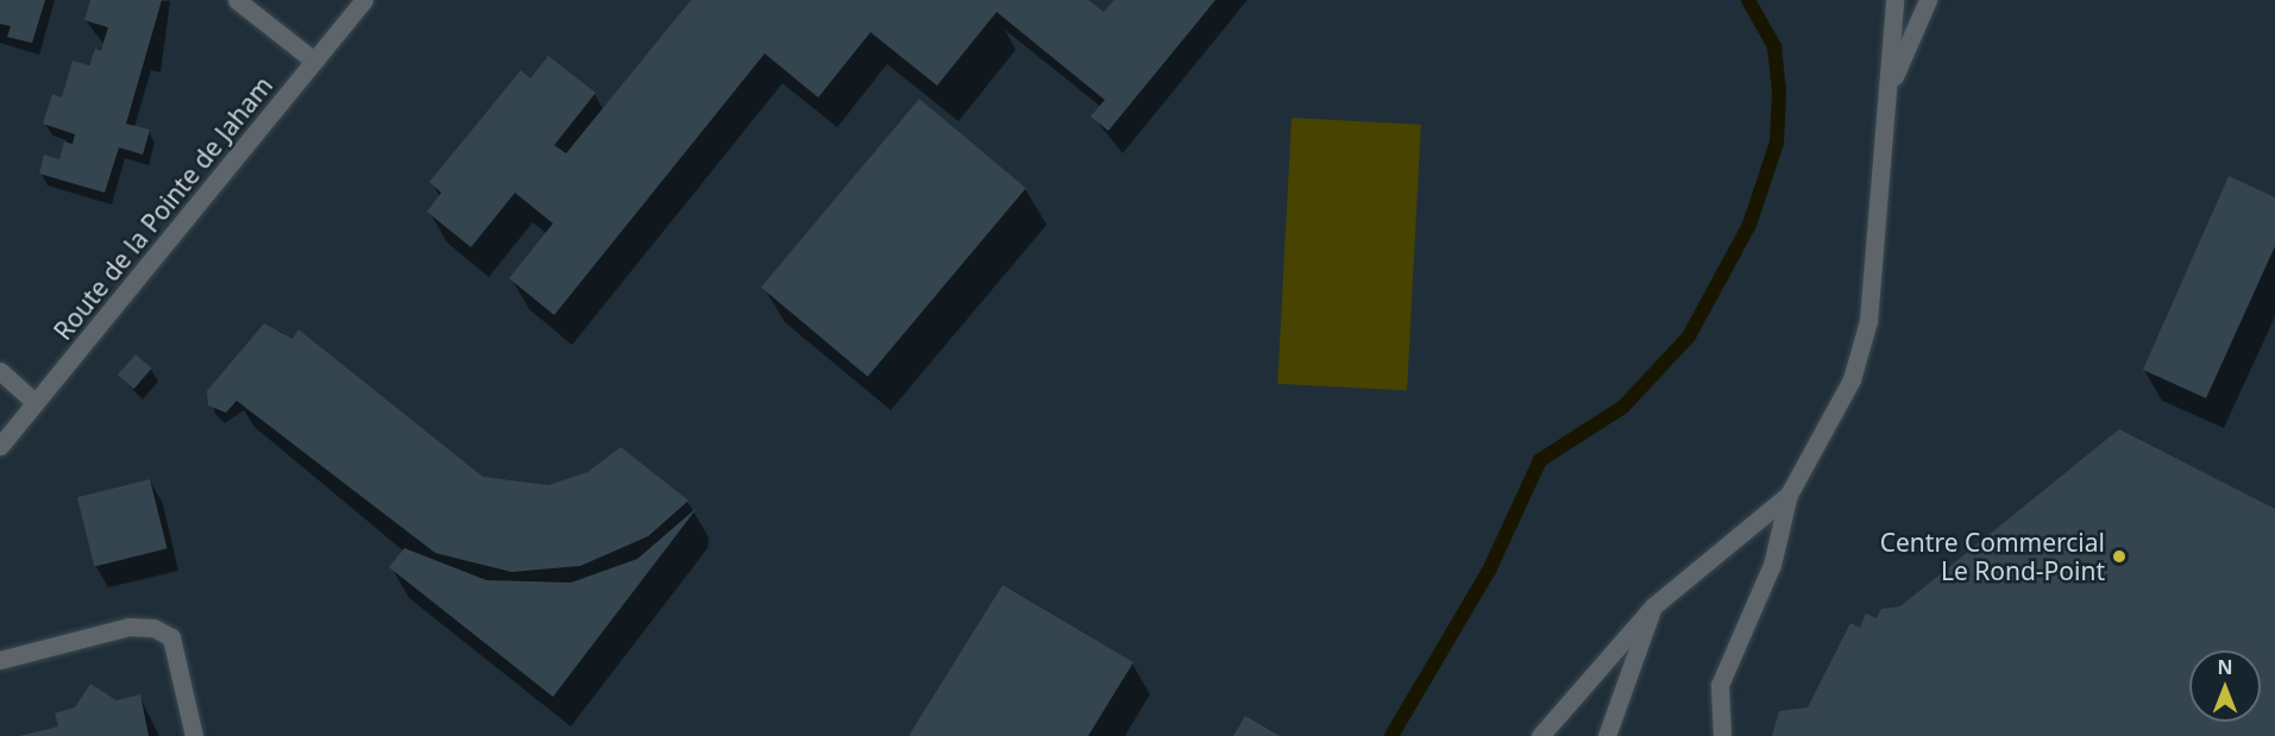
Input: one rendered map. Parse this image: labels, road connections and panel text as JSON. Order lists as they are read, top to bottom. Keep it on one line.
{"streets":{"street":["Route de la Pointe de Jaham"]},"places":["Centre Commercial Le Rond-Point"],"north":"top"}
